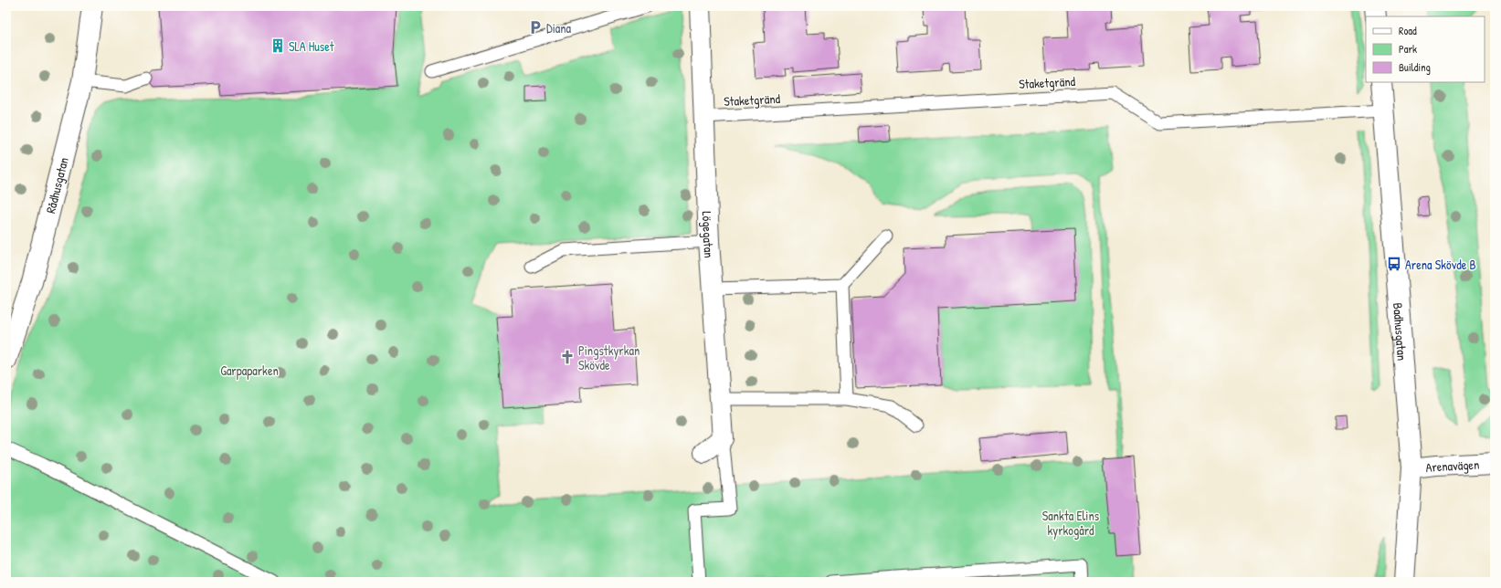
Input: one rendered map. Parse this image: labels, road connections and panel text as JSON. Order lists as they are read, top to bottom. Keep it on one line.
{"streets":{"street":["Rådhusgatan","Lögegatan","Badhusgatan","Arenavägen"],"lane":["Staketgränd"]},"crossings":[["Staketgränd","Lögegatan"],["Staketgränd","Badhusgatan"],["Badhusgatan","Arenavägen"]],"parks":["Garpaparken","Sankta Elins kyrkogård"],"places":{"parking":["Diana"],"building":["SLA Huset"],"bus stop":["Arena Skövde B"],"church":["Pingstkyrkan Skövde"]},"legend":["Road","Park","Building"]}
